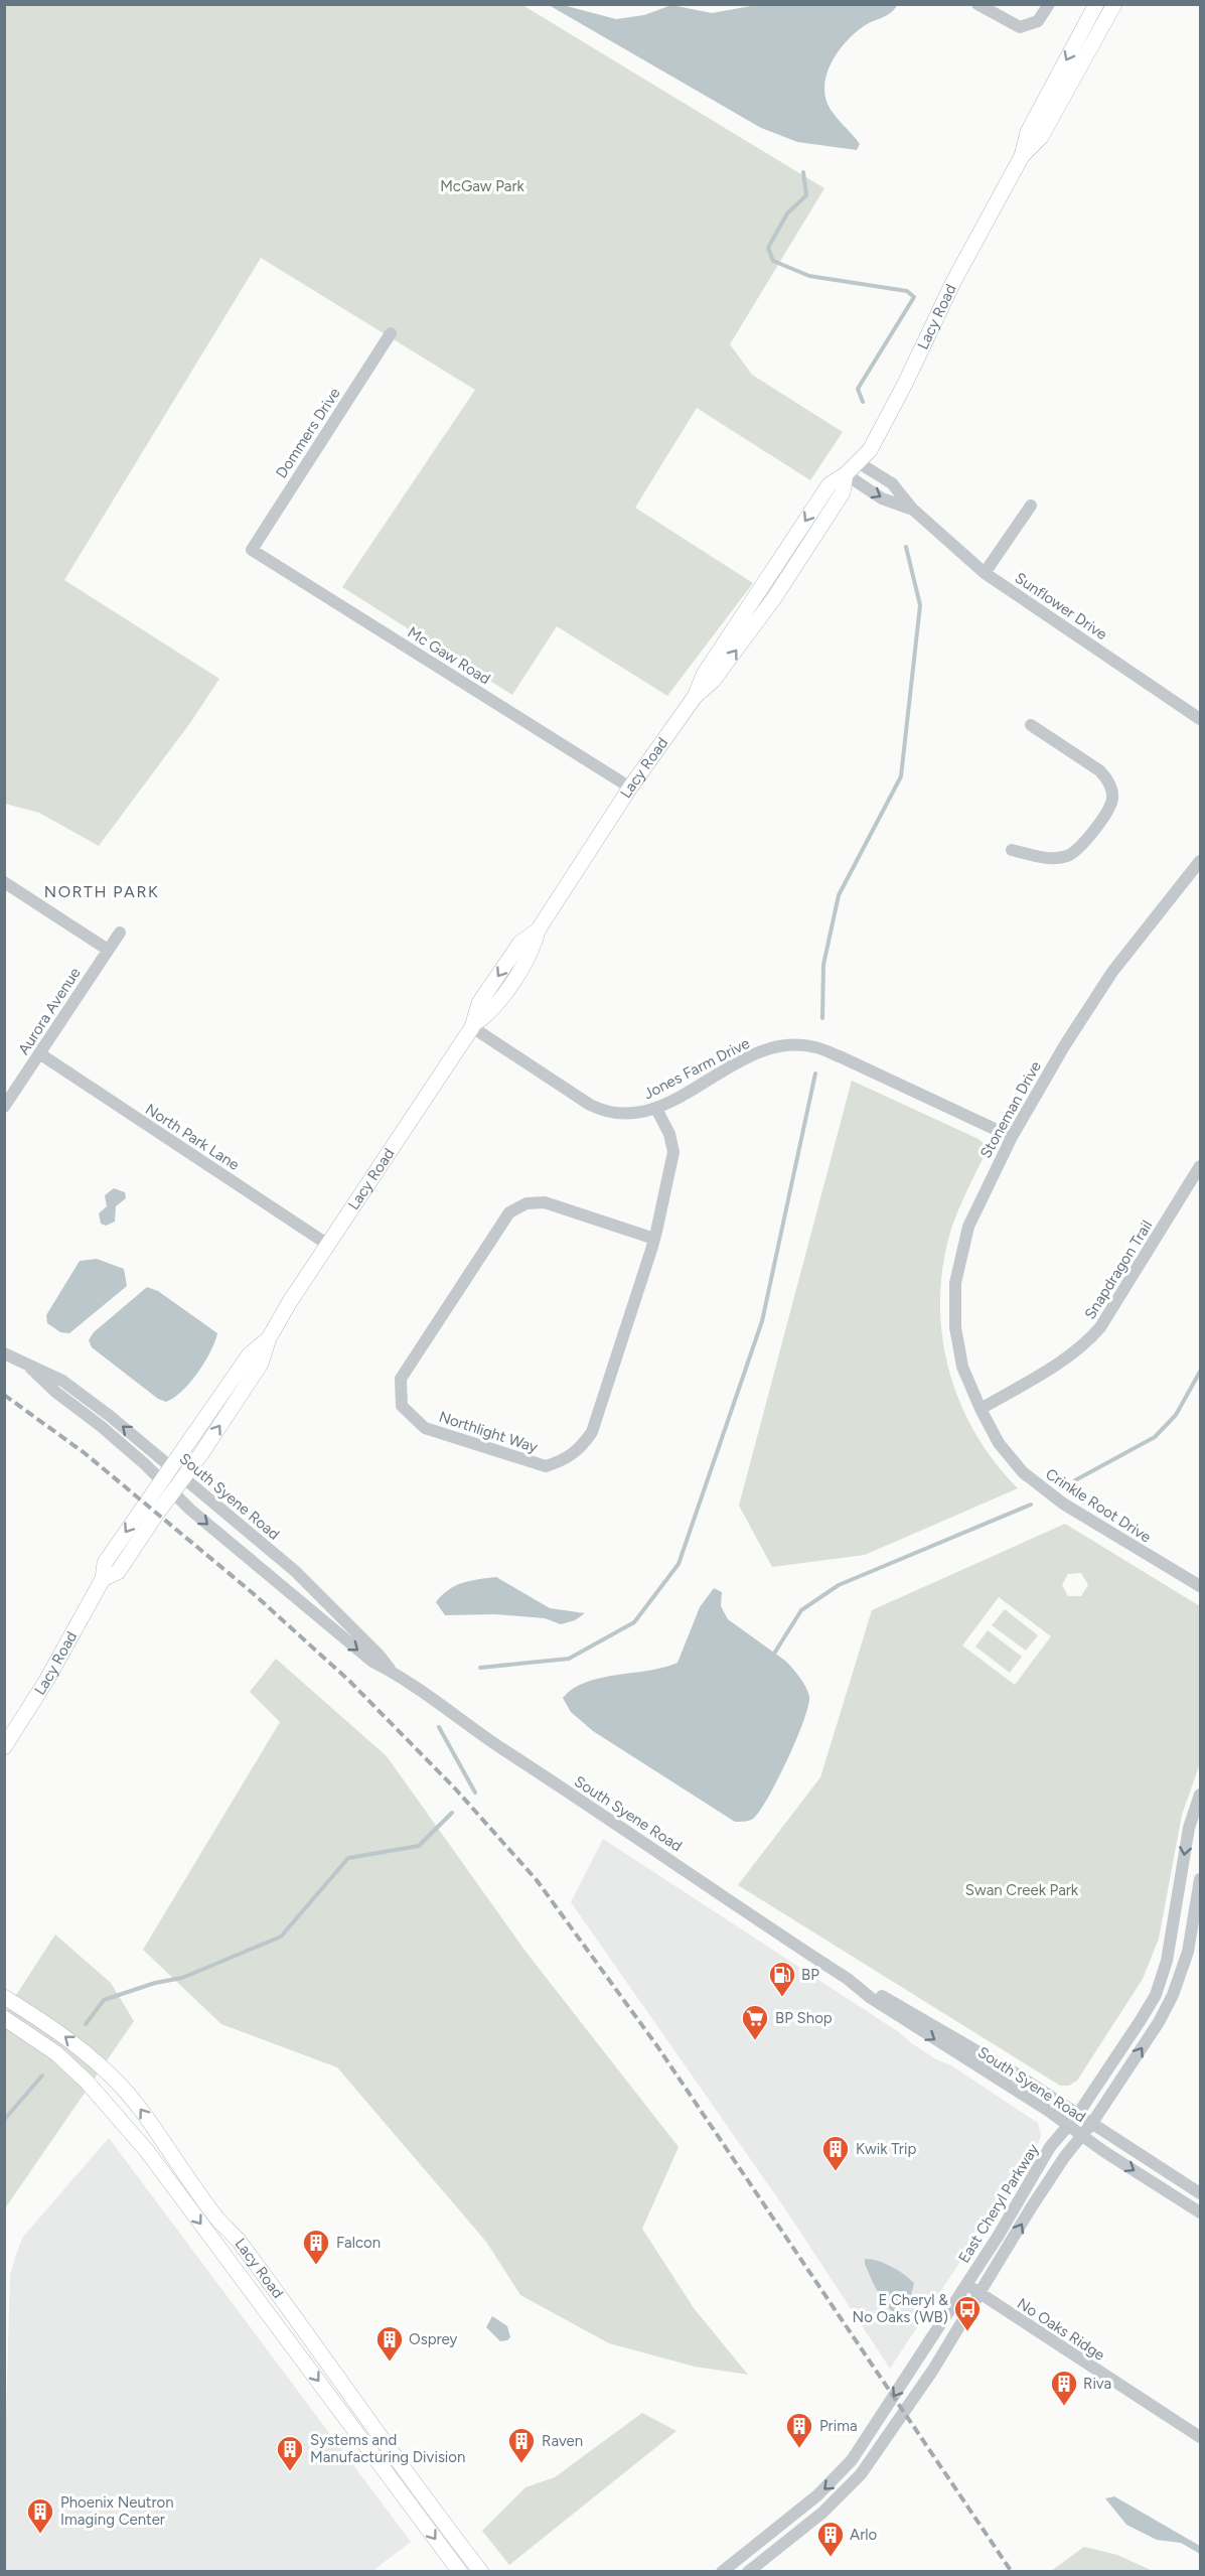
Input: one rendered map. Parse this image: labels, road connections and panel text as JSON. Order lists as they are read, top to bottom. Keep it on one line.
{"streets":{"main road":["Lacy Road"],"street":["Dommers Drive","Sunflower Drive","Mc Gaw Road","Aurora Avenue","Jones Farm Drive","Stoneman Drive","North Park Lane","Snapdragon Trail","Northlight Way","South Syene Road","Crinkle Root Drive","East Cheryl Parkway","No Oaks Ridge"]},"crossings":[["Lacy Road","Sunflower Drive"],["Lacy Road","Mc Gaw Road"],["Lacy Road","Jones Farm Drive"],["Lacy Road","North Park Lane"],["Lacy Road","South Syene Road"],["Dommers Drive","Mc Gaw Road"],["Aurora Avenue","North Park Lane"],["Jones Farm Drive","Stoneman Drive"],["Jones Farm Drive","Northlight Way"],["Stoneman Drive","Snapdragon Trail"],["Stoneman Drive","Crinkle Root Drive"],["Snapdragon Trail","Crinkle Root Drive"],["South Syene Road","East Cheryl Parkway"],["East Cheryl Parkway","No Oaks Ridge"]],"districts":["NORTH PARK"],"parks":["McGaw Park","Swan Creek Park"],"places":{"fuel station":["BP"],"supermarket":["BP Shop"],"building":["Kwik Trip","Falcon","Osprey","Riva","Prima","Raven","Systems and Manufacturing Division","Phoenix Neutron Imaging Center","Arlo"],"bus stop":["E Cheryl & No Oaks (WB)"]}}
